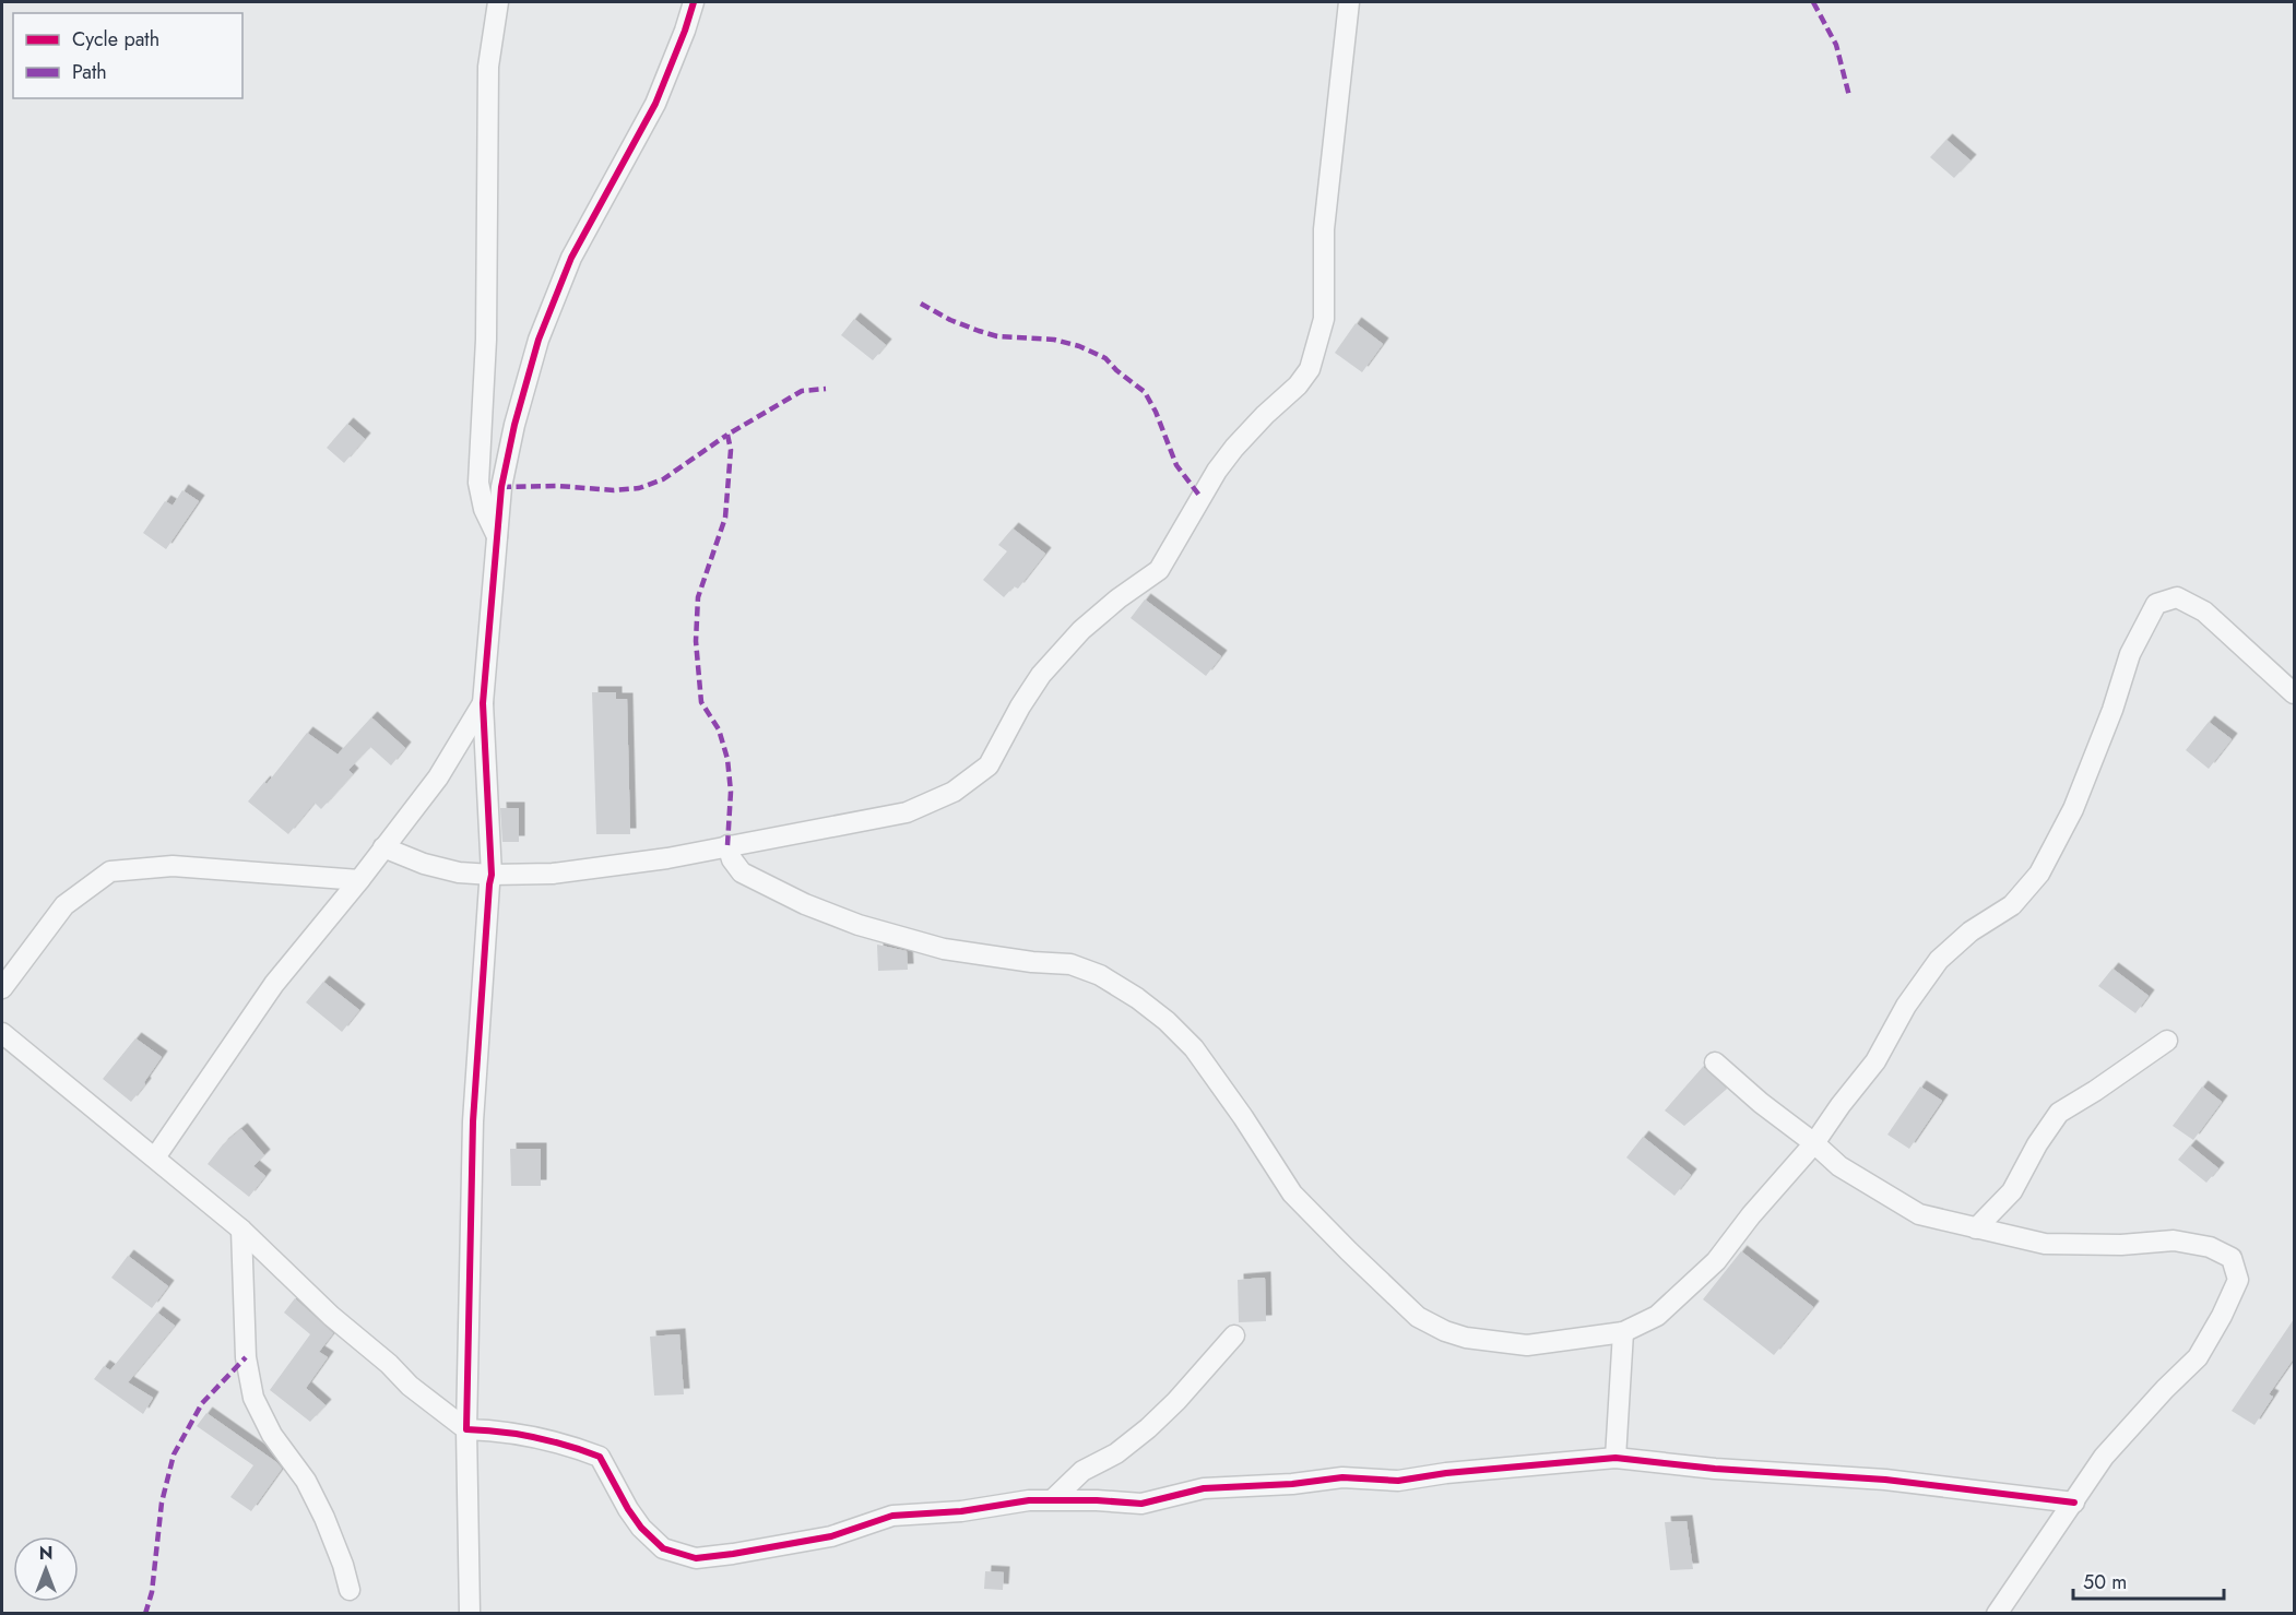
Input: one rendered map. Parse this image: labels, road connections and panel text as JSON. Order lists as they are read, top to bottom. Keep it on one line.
{"legend":["Cycle path","Path"],"scale_bar":"50 m","north":"top"}
